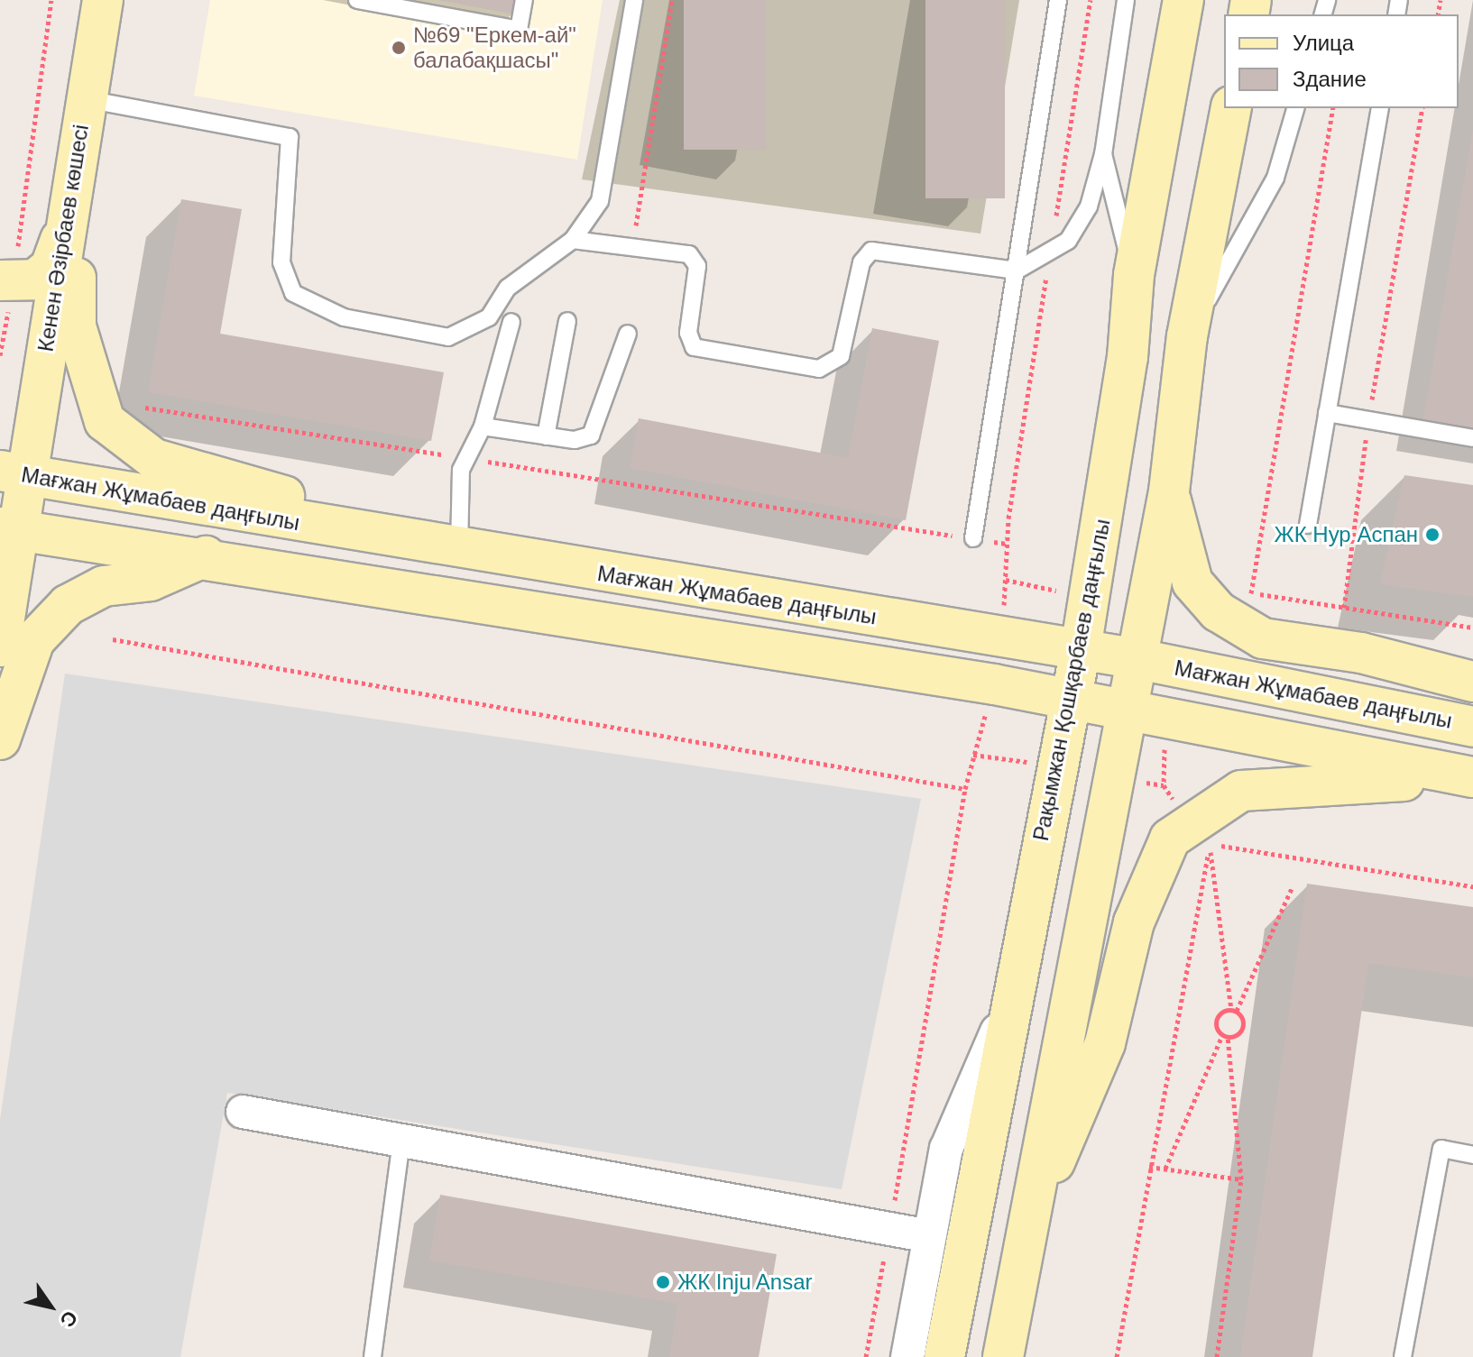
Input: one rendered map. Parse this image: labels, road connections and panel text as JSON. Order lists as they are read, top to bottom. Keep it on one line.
{"streets":{"main road":["Кенен Әзірбаев көшесі","Мағжан Жұмабаев даңғылы","Рақымжан Қошқарбаев даңғылы"]},"crossings":[["Кенен Әзірбаев көшесі","Мағжан Жұмабаев даңғылы"],["Мағжан Жұмабаев даңғылы","Рақымжан Қошқарбаев даңғылы"]],"places":["№69 \"Еркем-ай\" балабақшасы\"","ЖК Нур Аспан","ЖК Inju Ansar"],"legend":["Улица","Здание"],"north":"bottom right"}
